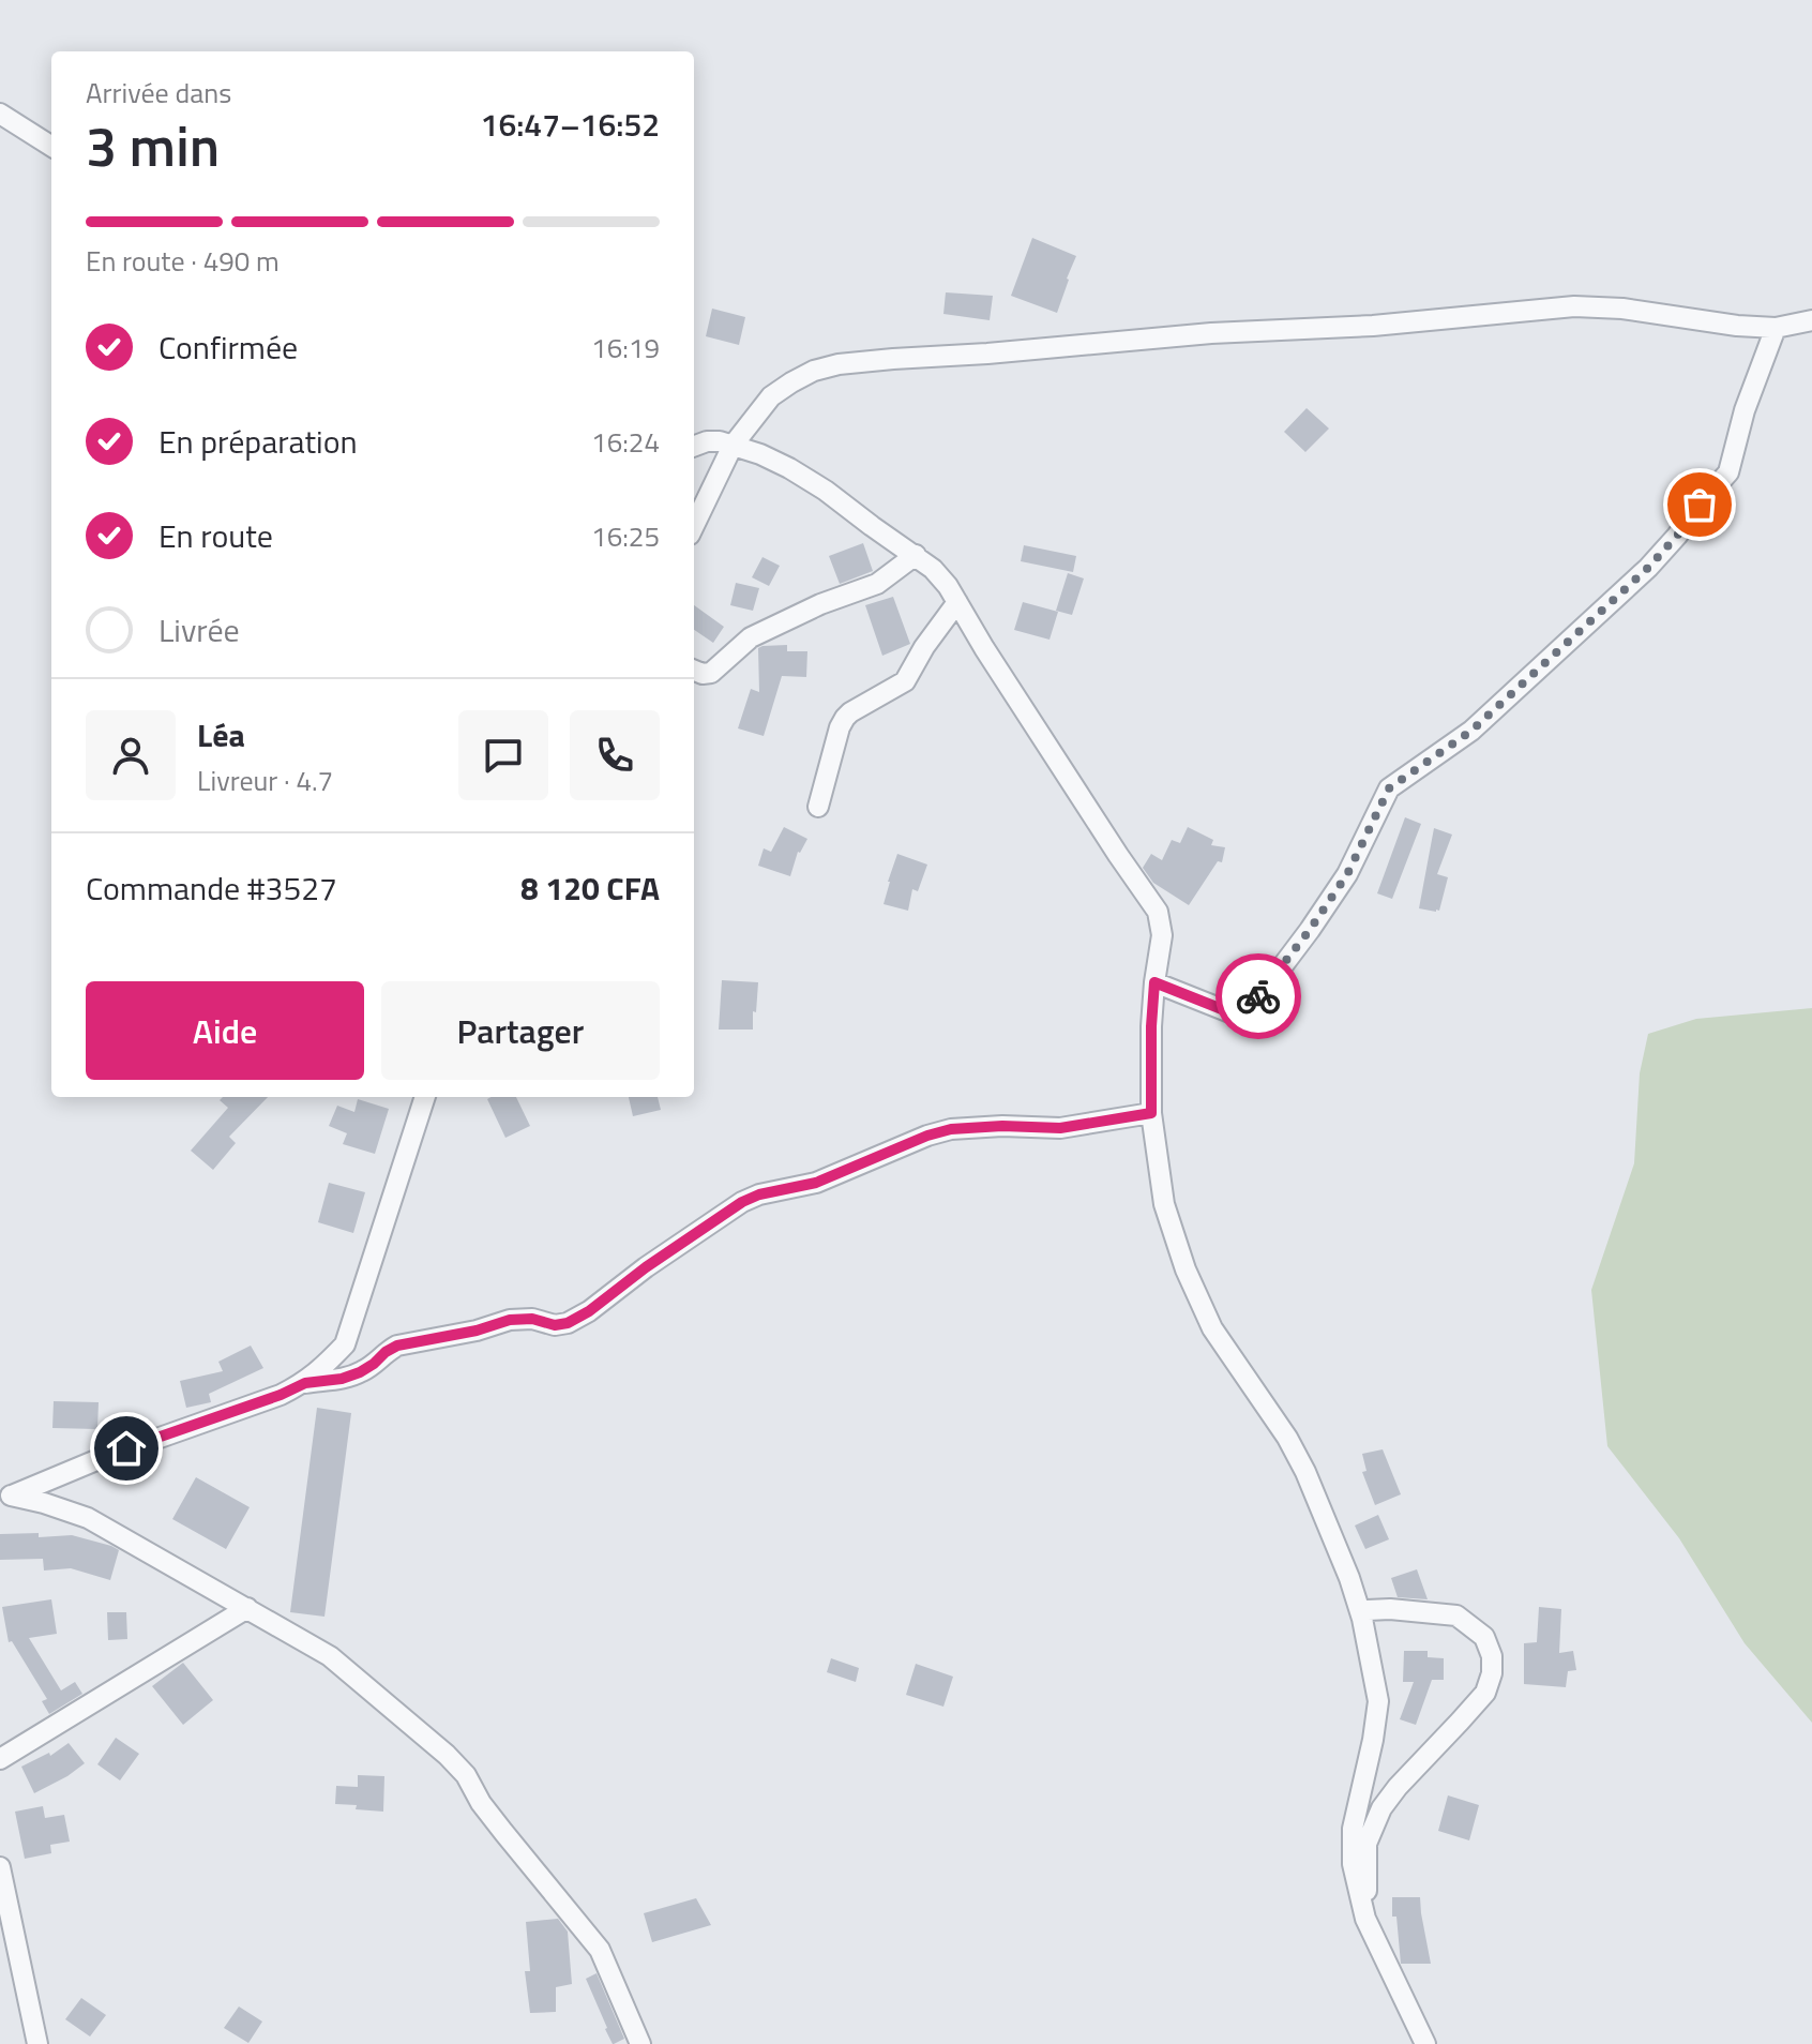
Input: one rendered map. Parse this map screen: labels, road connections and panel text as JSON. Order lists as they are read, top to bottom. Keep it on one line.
{"page":{"heading":["3 min","Arrivée dans","16:47–16:52"],"panel":["Léa","Livreur · 4.7","Commande #3527","8 120 CFA"],"bar":"En route · 490 m","list":[["Confirmée","16:19"],["En préparation","16:24"],["En route","16:25"],"Livrée"],"buttons":["Aide","Partager"]}}
